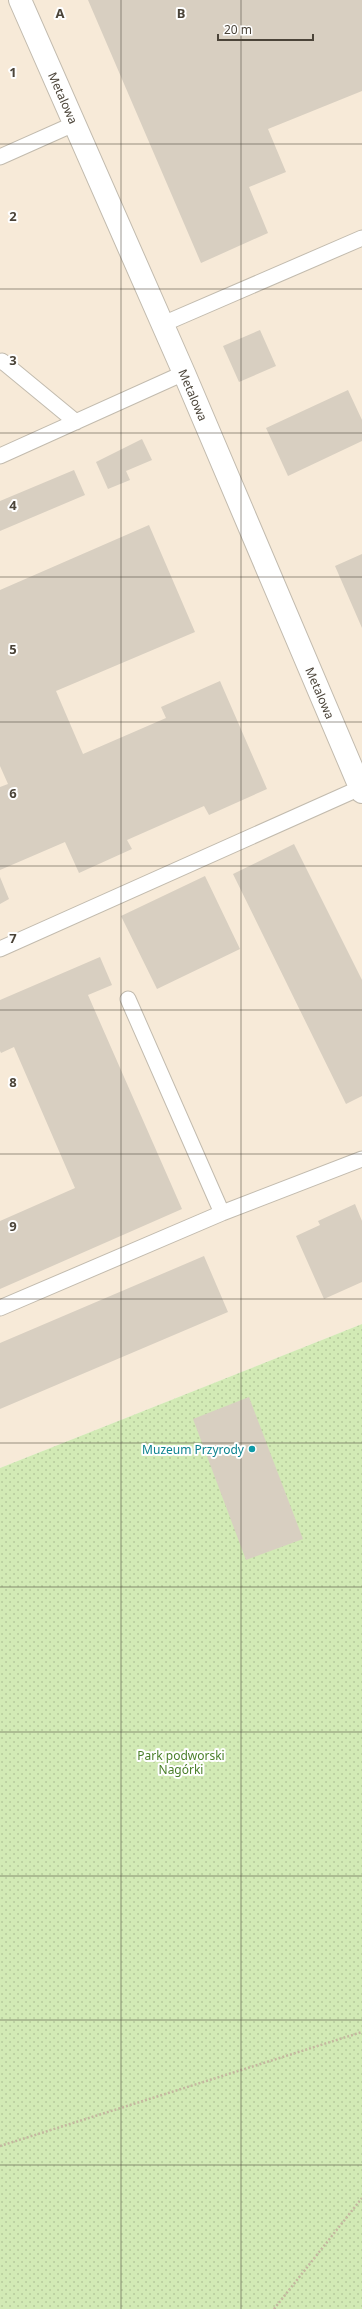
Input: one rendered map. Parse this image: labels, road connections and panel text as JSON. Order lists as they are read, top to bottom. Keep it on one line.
{"streets":{"street":["Metalowa"]},"parks":["Park podworski Nagórki"],"places":["Muzeum Przyrody"],"scale_bar":"20 m","grid":{"columns":["A","B"],"rows":["1","2","3","4","5","6","7","8","9"]}}
